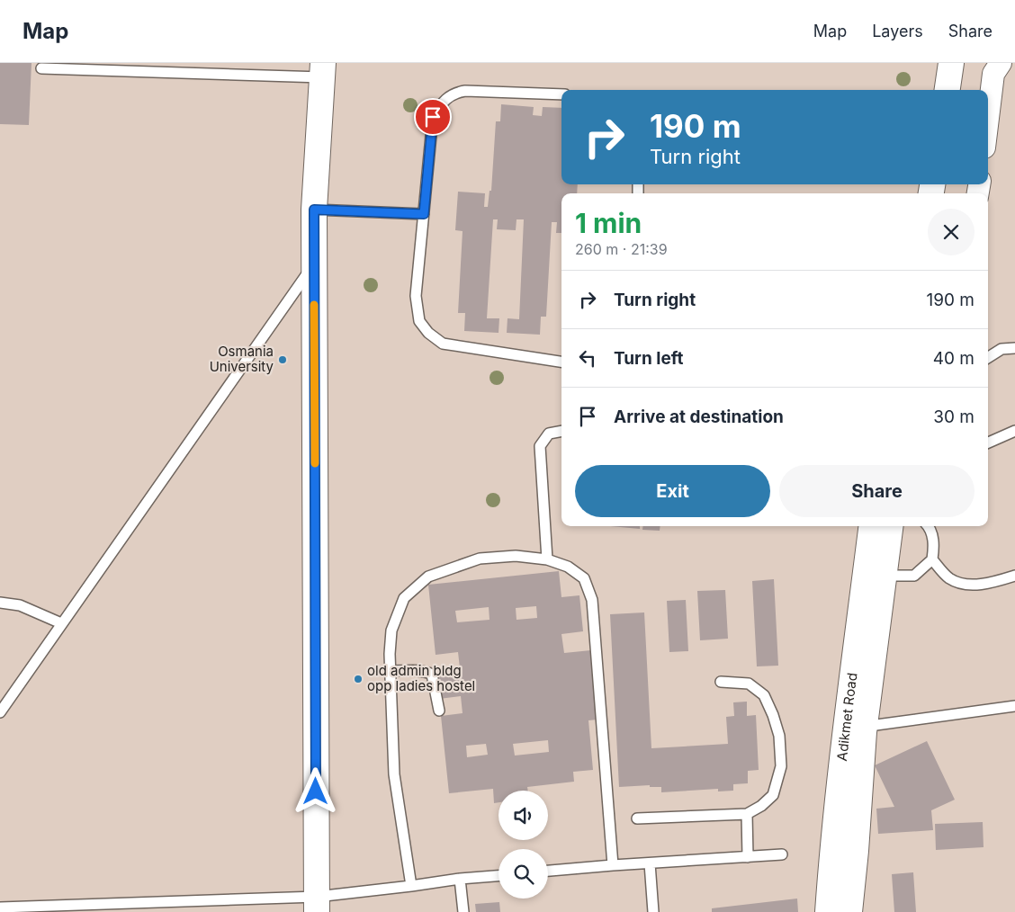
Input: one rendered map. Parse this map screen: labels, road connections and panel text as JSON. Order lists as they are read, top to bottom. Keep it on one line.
{"streets":{"main road":["Adikmet Road"]},"places":["Osmania University","old admin bldg opp ladies hostel"],"page":{"header":"Map","nav":["Map","Layers","Share"],"turn":["190 m","Turn right"],"heading":["1 min","260 m · 21:39"],"list":[{"name":"Turn right","value":"190 m"},{"name":"Turn left","value":"40 m"},{"name":"Arrive at destination","value":"30 m"}],"buttons":["Exit","Share"]}}
